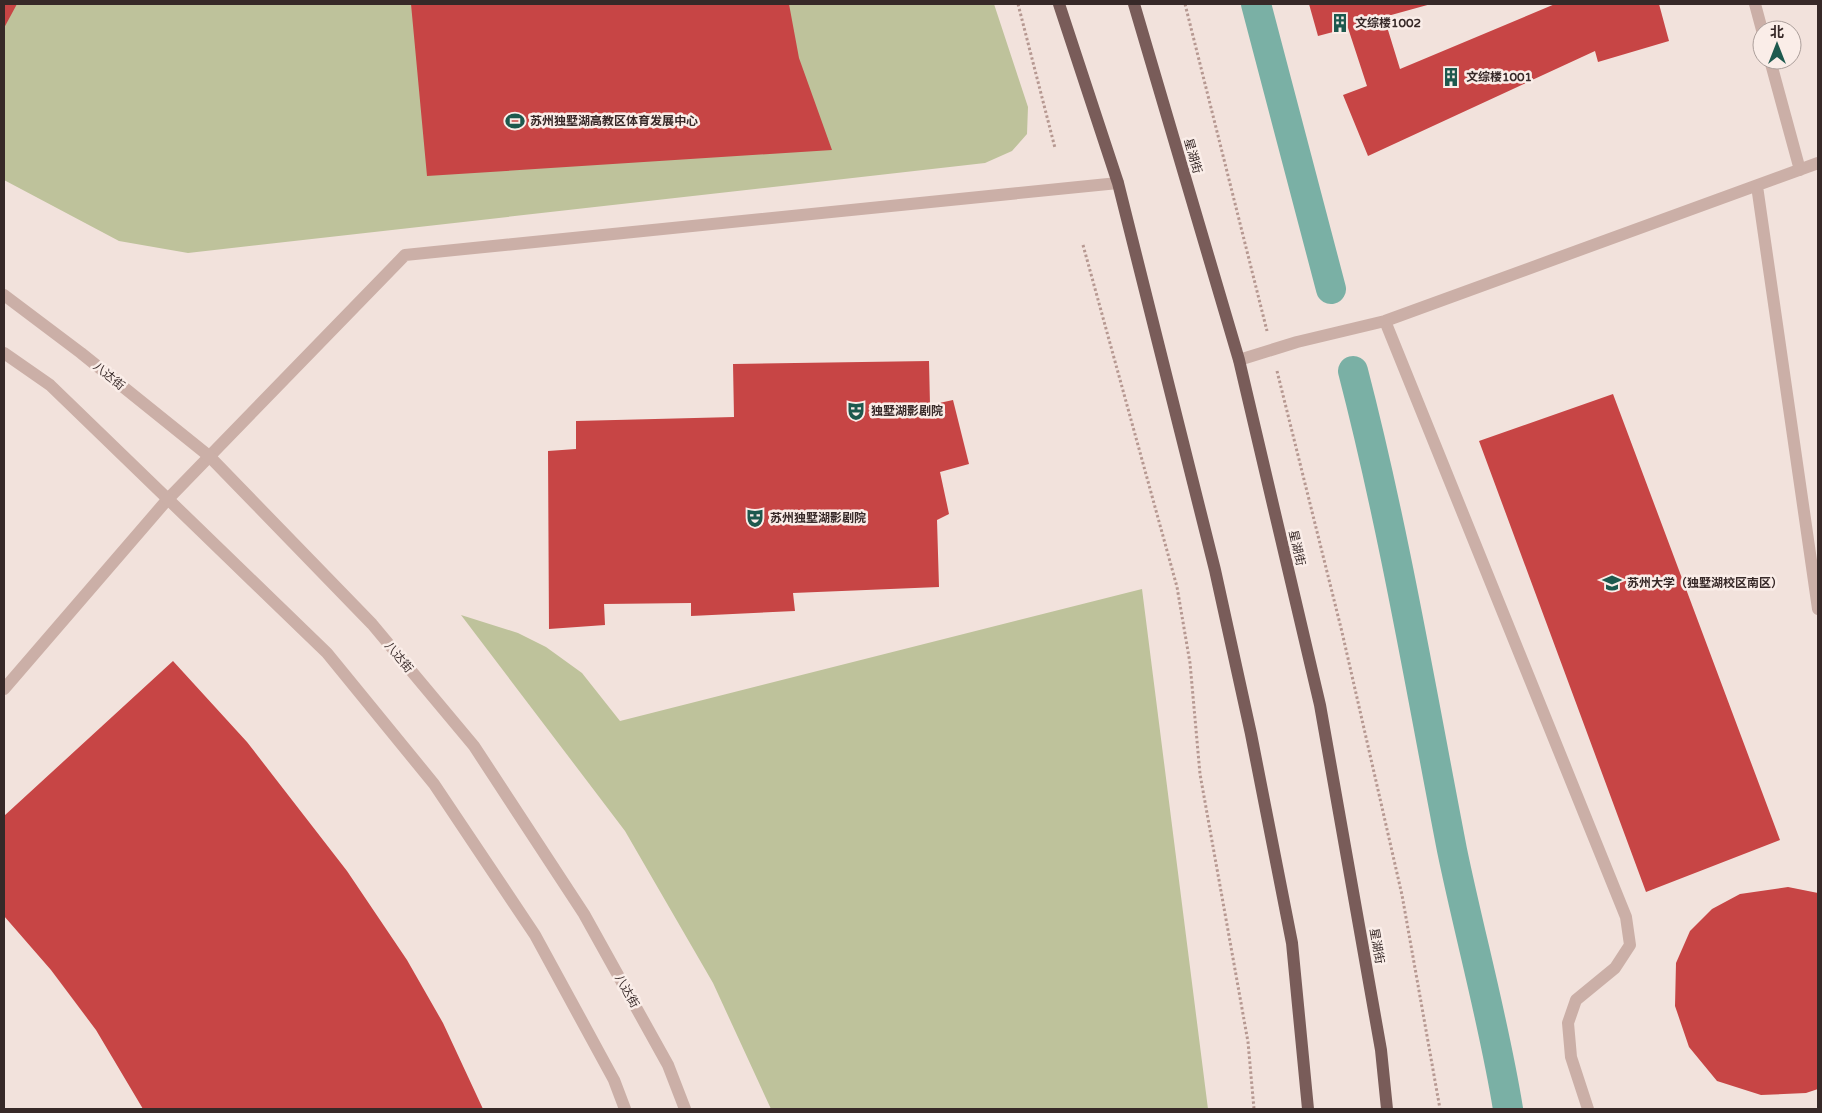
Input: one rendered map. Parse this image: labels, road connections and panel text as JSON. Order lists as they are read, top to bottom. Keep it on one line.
{"streets":{"main road":["星湖街"],"street":["八达街"]},"places":{"building":["文综楼1002","文综楼1001"],"sports":["苏州独墅湖高教区体育发展中心"],"theatre":["独墅湖影剧院","苏州独墅湖影剧院"],"school or university":["苏州大学（独墅湖校区南区）"]},"north":"top"}
